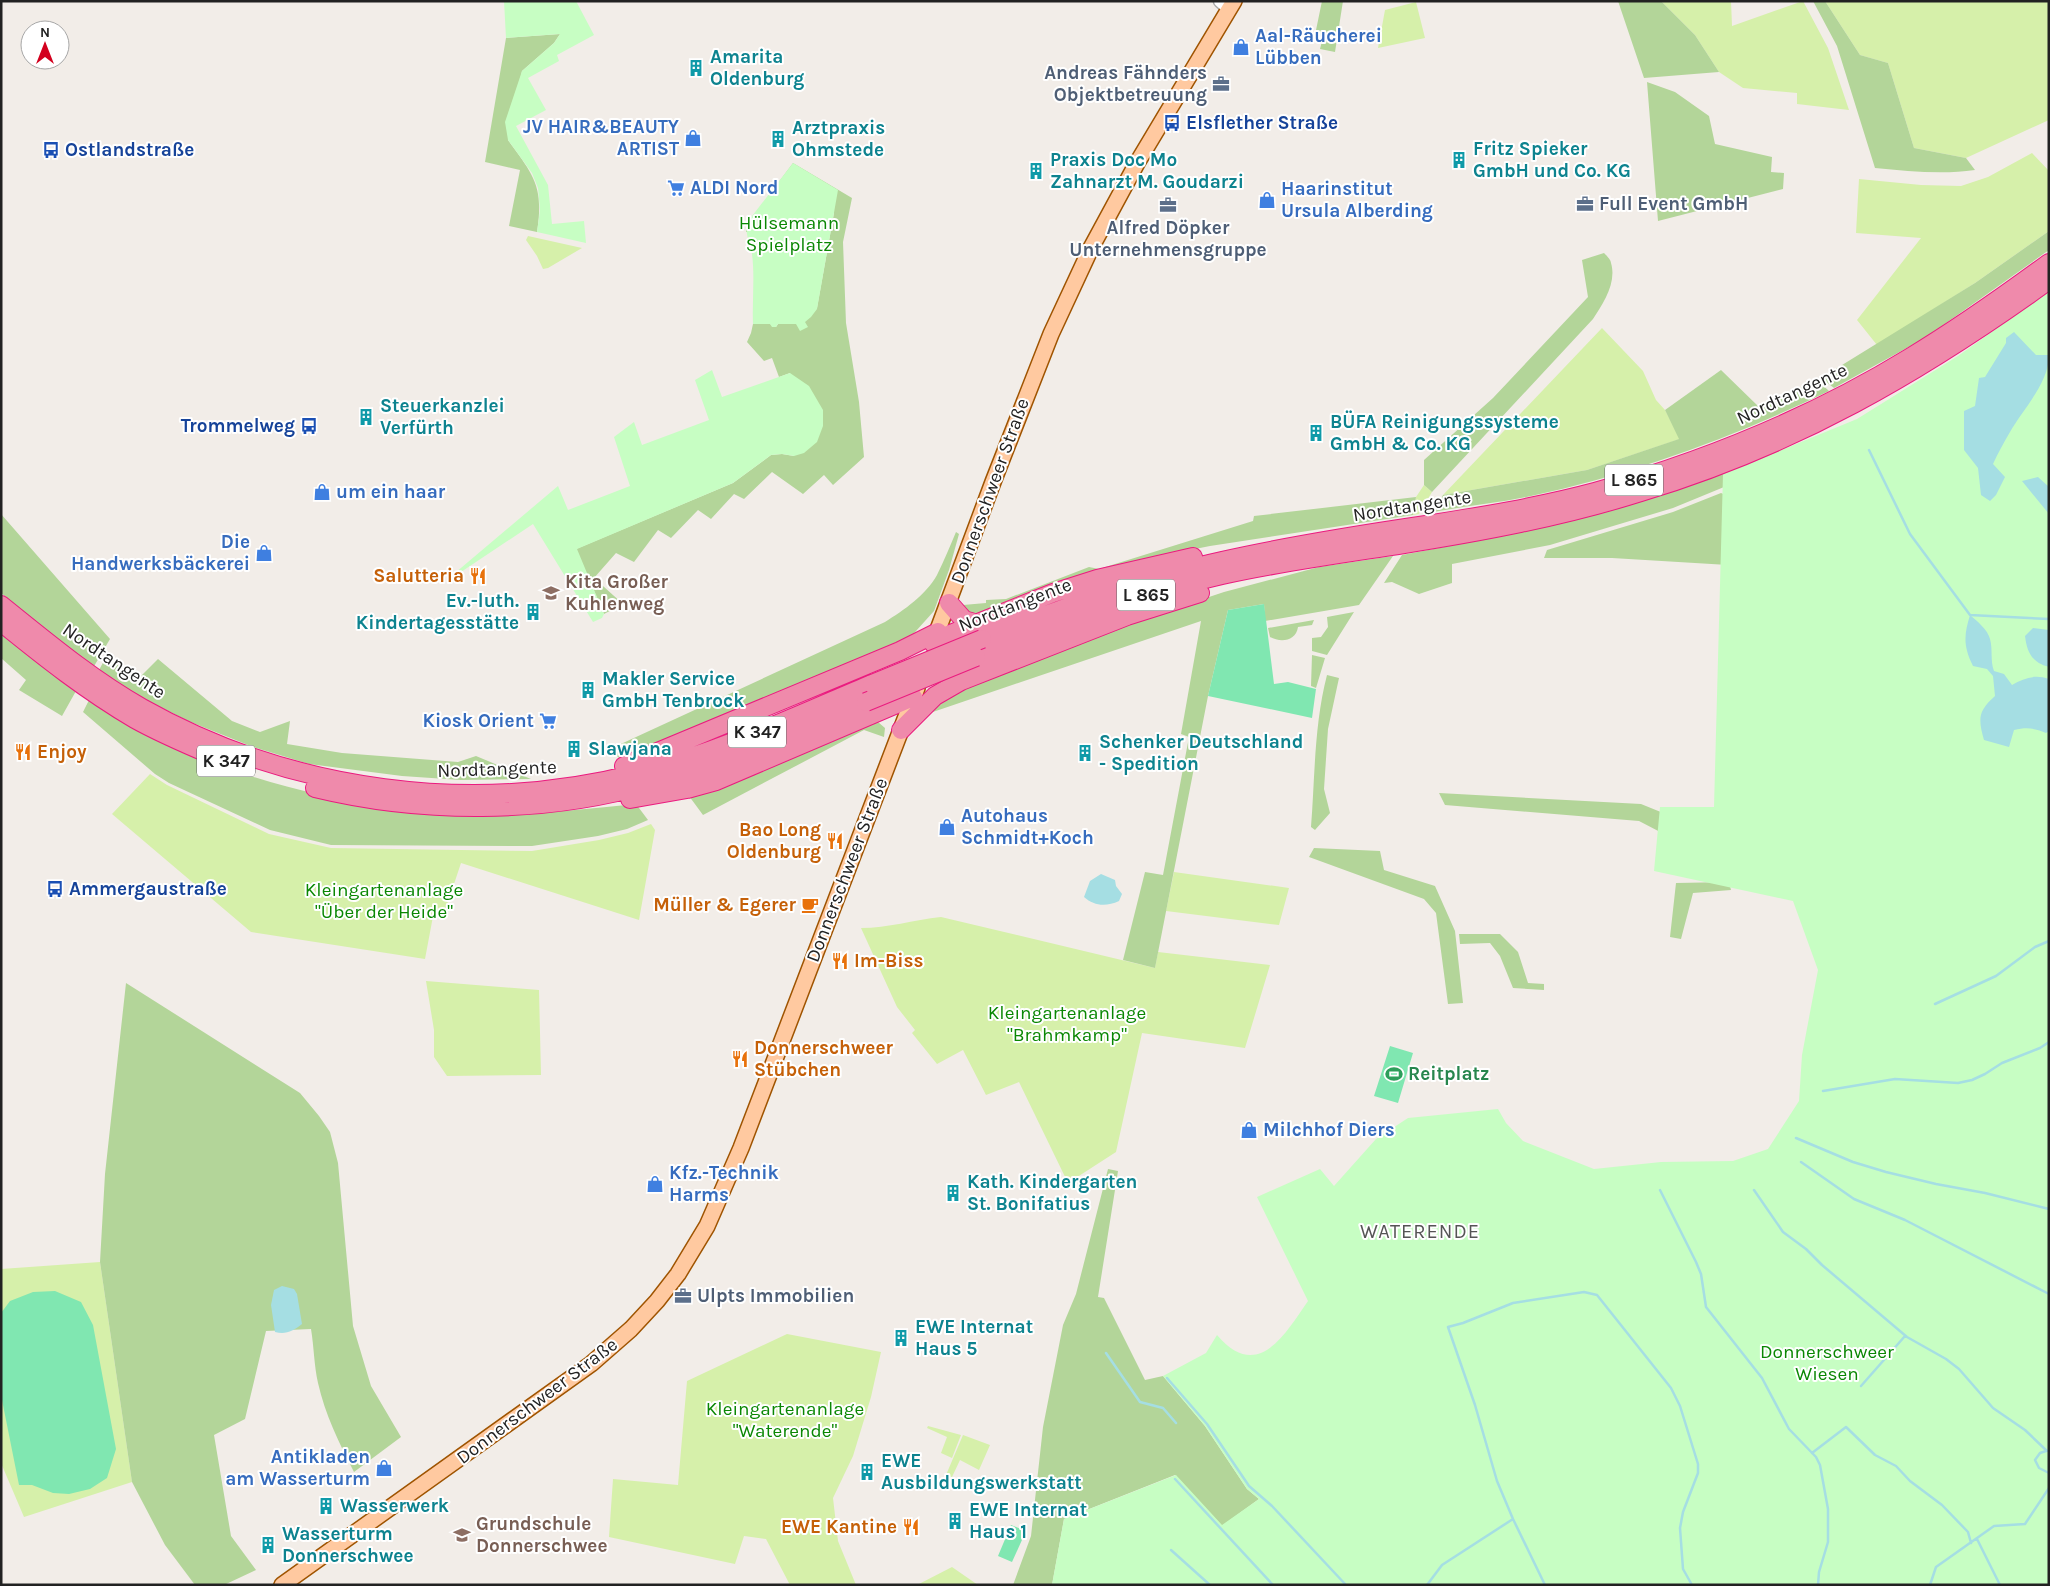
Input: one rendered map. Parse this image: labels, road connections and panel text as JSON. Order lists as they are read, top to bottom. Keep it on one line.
{"streets":{"highway":["Nordtangente","L 865","K 347"],"main road":["Donnerschweer Straße"]},"crossings":[["Nordtangente","K 347"],["Donnerschweer Straße","K 347"]],"districts":["WATERENDE"],"parks":["Hülsemann Spielplatz","Kleingartenanlage \"Über der Heide\"","Kleingartenanlage \"Brahmkamp\"","Donnerschweer Wiesen","Kleingartenanlage \"Waterende\""],"places":{"shop":["Aal-Räucherei Lübben","JV HAIR&BEAUTY ARTIST","Haarinstitut Ursula Alberding","um ein haar","Die Handwerksbäckerei","Autohaus Schmidt+Koch","Milchhof Diers","Kfz.-Technik Harms","Antikladen am Wasserturm"],"building":["Amarita Oldenburg","Arztpraxis Ohmstede","Fritz Spieker GmbH und Co. KG","Praxis Doc Mo Zahnarzt M. Goudarzi","Steuerkanzlei Verfürth","BÜFA Reinigungssysteme GmbH & Co. KG","Ev.-luth. Kindertagesstätte","Makler Service GmbH Tenbrock","Slawjana","Schenker Deutschland - Spedition","Kath. Kindergarten St. Bonifatius","EWE Internat Haus 5","EWE Ausbildungswerkstatt","Wasserwerk","EWE Internat Haus 1","Wasserturm Donnerschwee"],"office":["Andreas Fähnders Objektbetreuung","Full Event GmbH","Alfred Döpker Unternehmensgruppe","Ulpts Immobilien"],"bus stop":["Elsflether Straße","Ostlandstraße","Trommelweg","Ammergaustraße"],"supermarket":["ALDI Nord","Kiosk Orient"],"restaurant":["Salutteria","Enjoy","Bao Long Oldenburg","Im-Biss","Donnerschweer Stübchen","EWE Kantine"],"school or university":["Kita Großer Kuhlenweg","Grundschule Donnerschwee"],"cafe":["Müller & Egerer"],"sports":["Reitplatz"]},"north":"top"}
